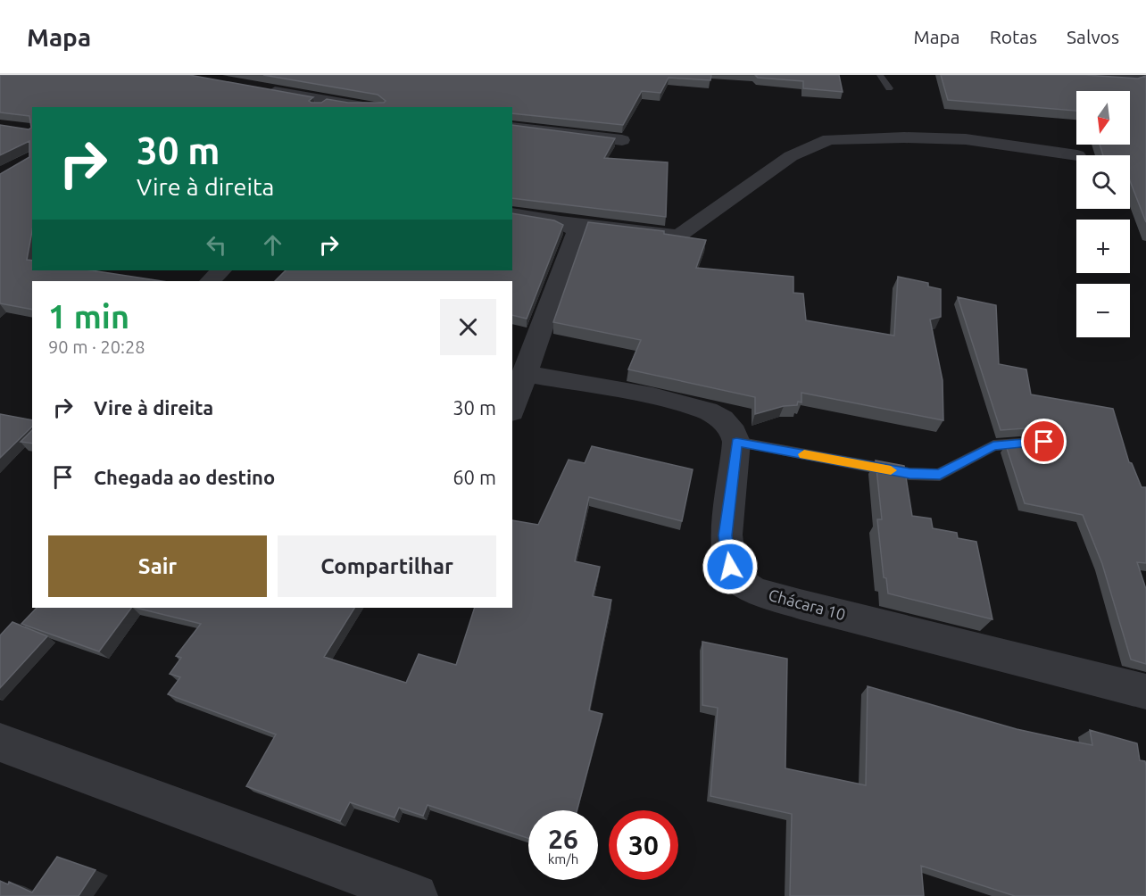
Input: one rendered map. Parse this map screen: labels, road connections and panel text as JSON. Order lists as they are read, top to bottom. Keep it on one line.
{"streets":{"street":["Chácara 10"]},"north":"bottom","page":{"header":"Mapa","nav":["Mapa","Rotas","Salvos"],"map_buttons":["+","−"],"turn":["30 m","Vire à direita"],"heading":["1 min","90 m · 20:28"],"list":[{"name":"Vire à direita","value":"30 m"},{"name":"Chegada ao destino","value":"60 m"}],"buttons":["Sair","Compartilhar"],"speed":"26 km/h","limit":"30"}}
